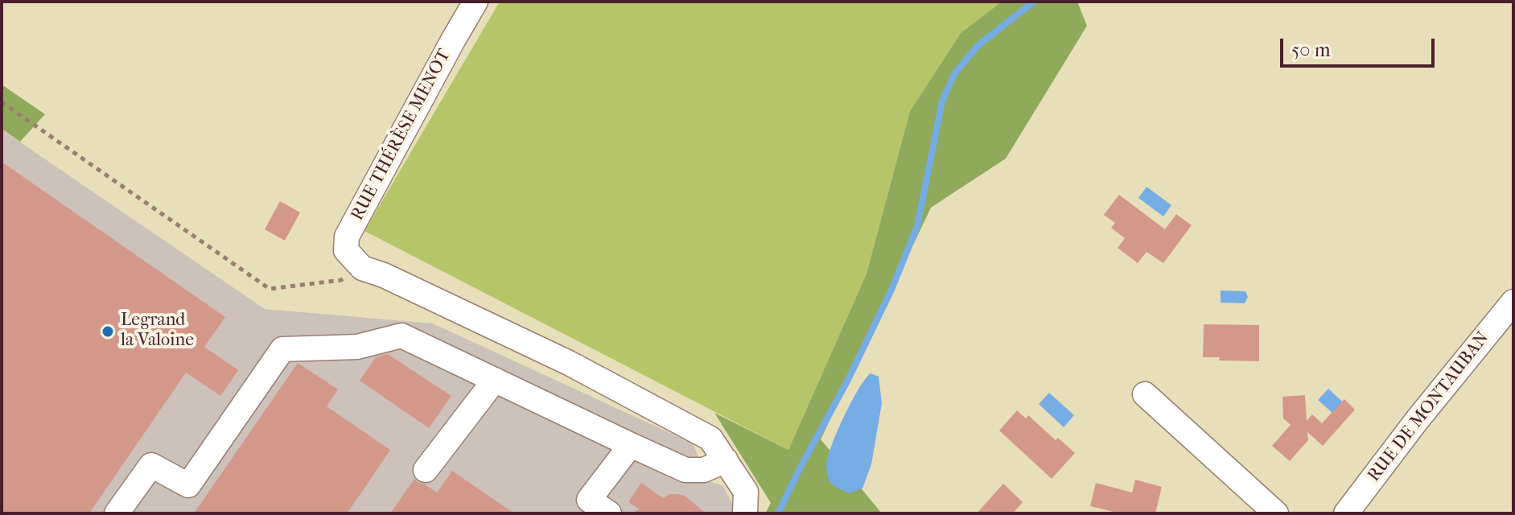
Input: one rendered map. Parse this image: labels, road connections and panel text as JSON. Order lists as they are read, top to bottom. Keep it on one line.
{"streets":{"street":["RUE THÉRÈSE MENOT","RUE DE MONTAUBAN"]},"places":["Legrand la Valoine"],"scale_bar":"50 m"}
